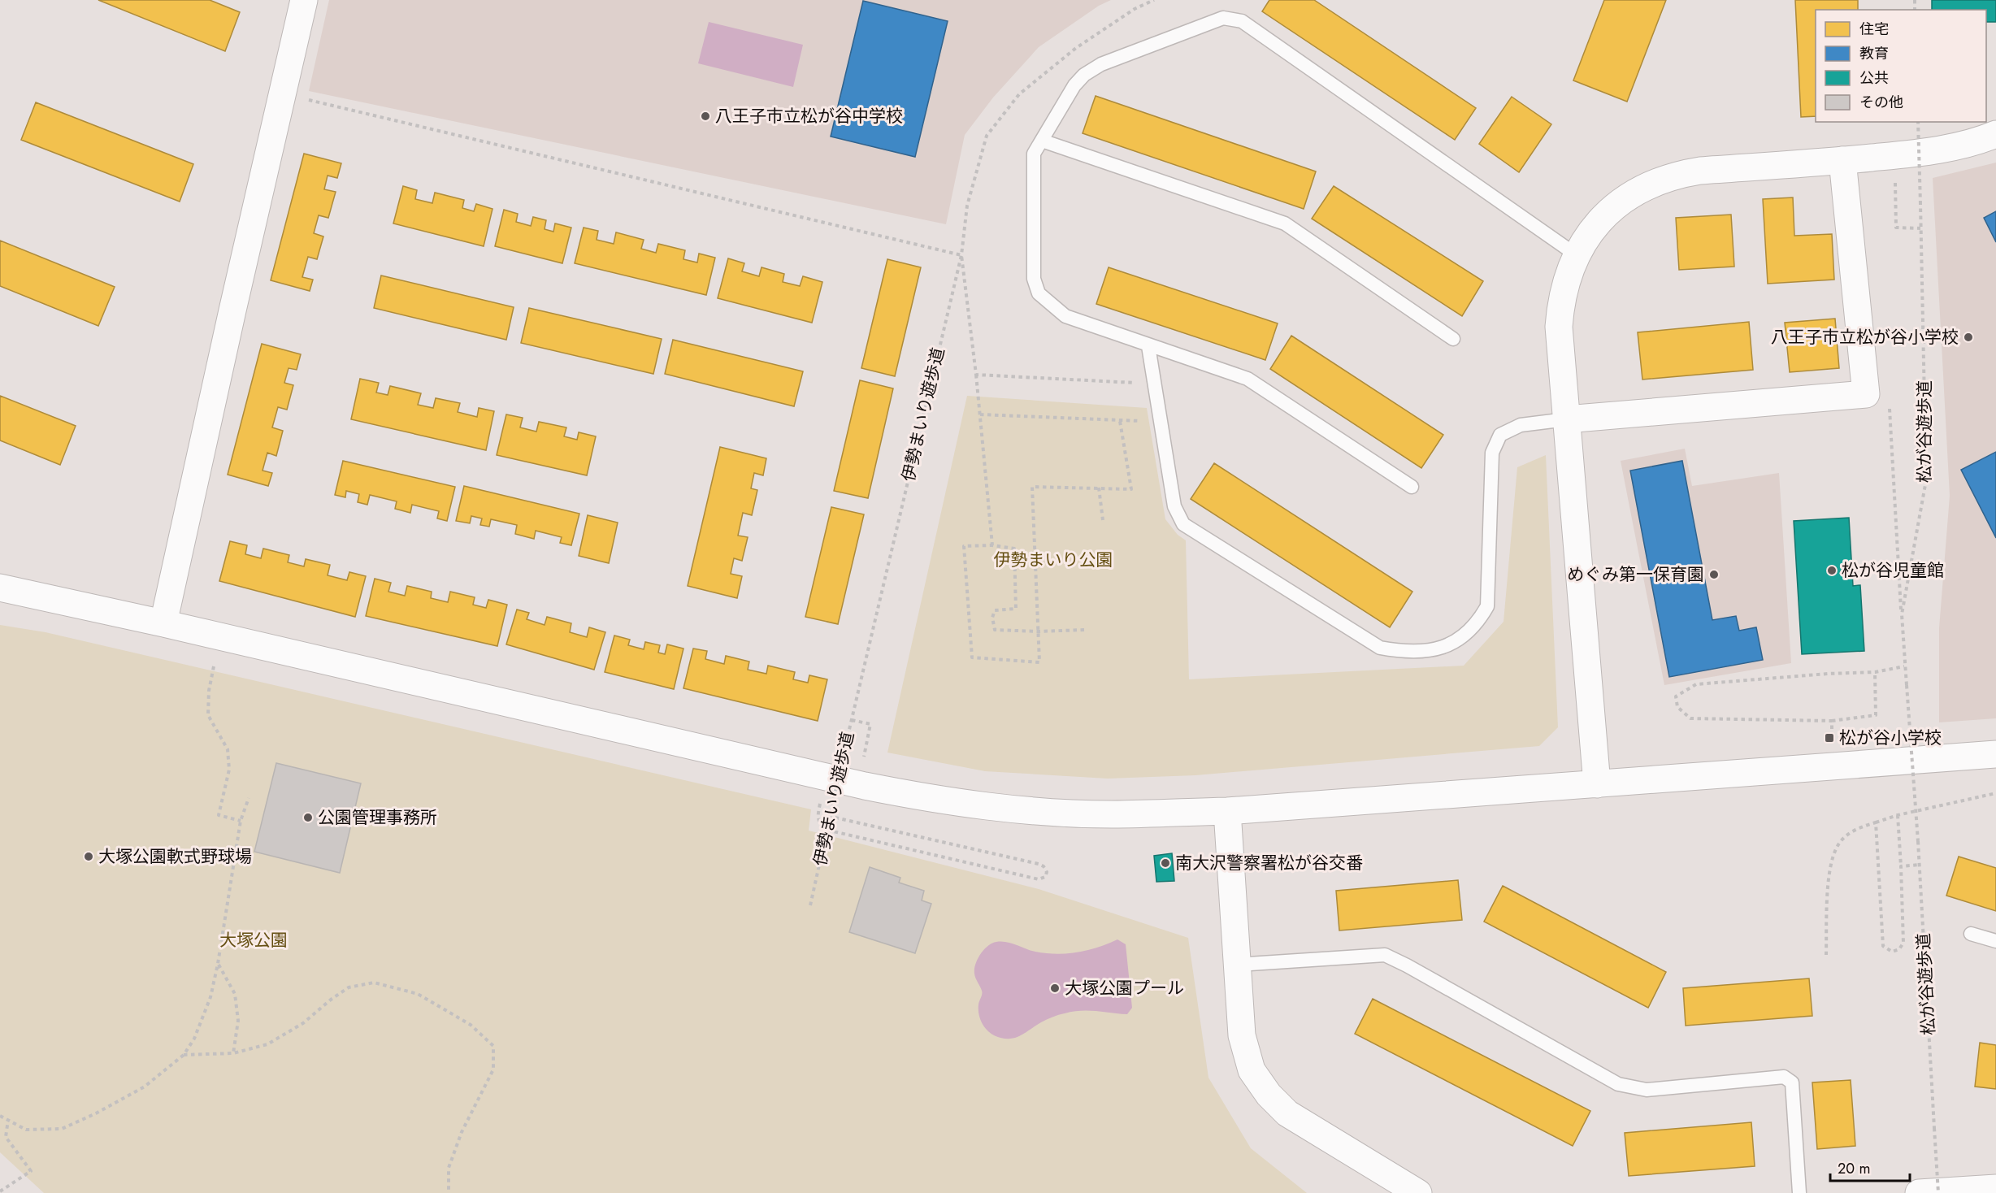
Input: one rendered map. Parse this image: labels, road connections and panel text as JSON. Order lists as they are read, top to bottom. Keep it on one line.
{"streets":{"path":["伊勢まいり遊歩道","松が谷遊歩道"]},"parks":["伊勢まいり公園","大塚公園"],"places":{"other":["八王子市立松が谷中学校","八王子市立松が谷小学校","松が谷児童館","めぐみ第一保育園","公園管理事務所","大塚公園軟式野球場","南大沢警察署松が谷交番","大塚公園プール"],"transit":["松が谷小学校"]},"legend":["住宅","教育","公共","その他"],"scale_bar":"20 m"}
